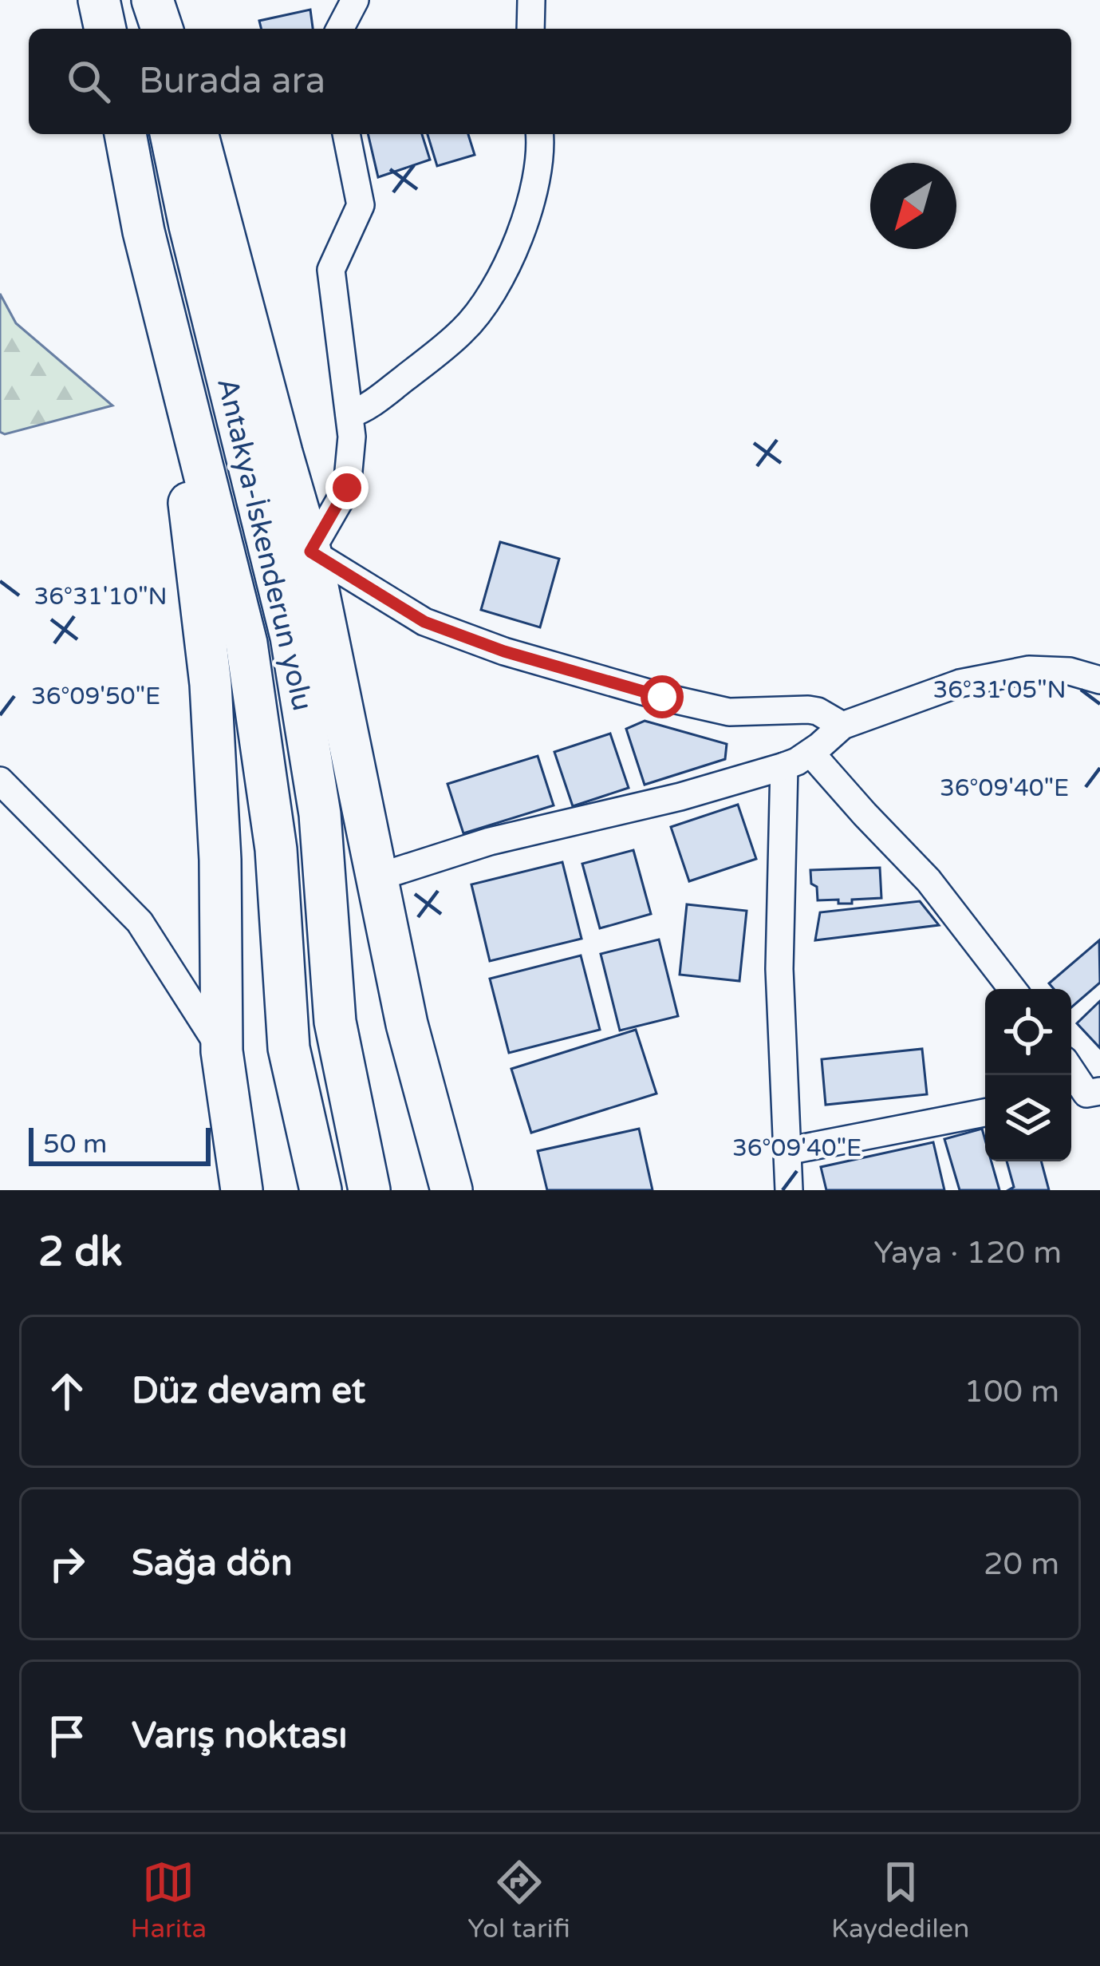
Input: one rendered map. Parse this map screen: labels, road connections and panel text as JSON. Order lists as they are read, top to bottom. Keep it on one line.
{"streets":{"highway":["Antakya-İskenderun yolu"]},"scale_bar":"50 m","north":"bottom left","page":{"search":"Burada ara","scale":"50 m","heading":["2 dk","Yaya · 120 m"],"list":[["Düz devam et","100 m"],["Sağa dön","20 m"],"Varış noktası"],"nav":["Harita","Yol tarifi","Kaydedilen"]},"coordinates":["36°31'10\"N","36°31'05\"N","36°09'50\"E","36°09'40\"E"]}
